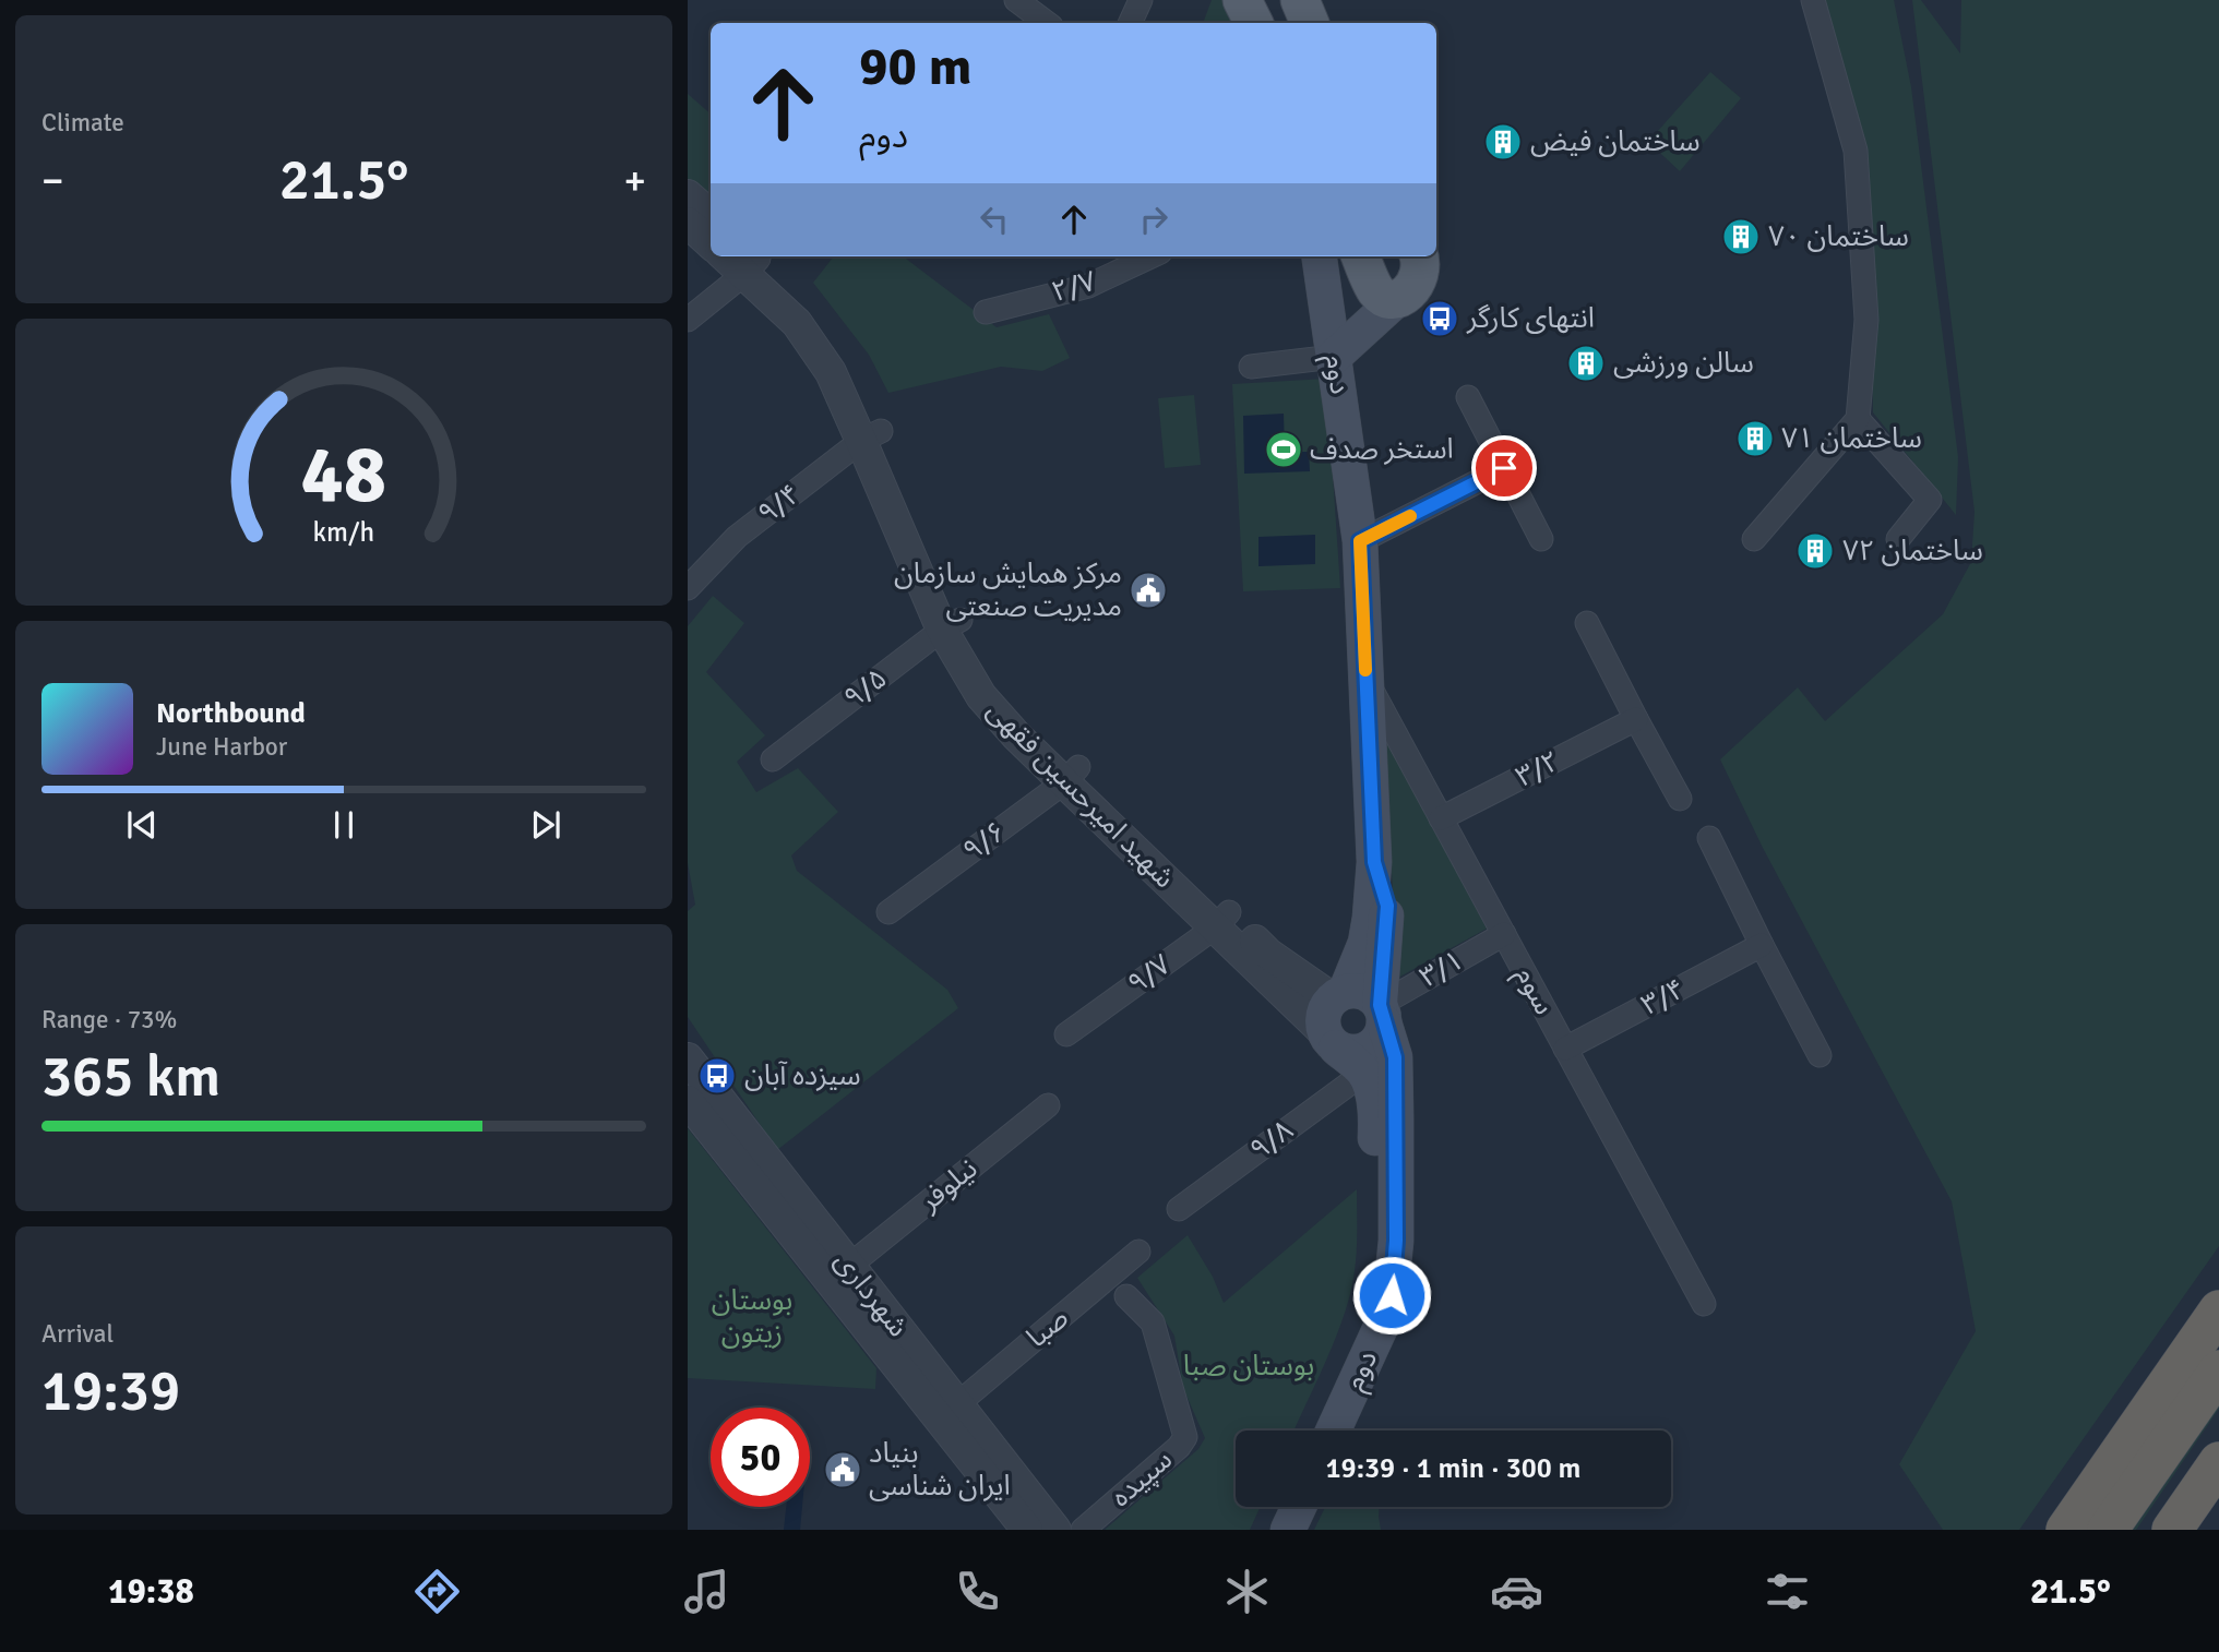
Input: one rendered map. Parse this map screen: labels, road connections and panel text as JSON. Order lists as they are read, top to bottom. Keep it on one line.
{"streets":{"main road":["دوم"],"street":["۲/۷","۹/۴","۹/۵","۳/۲","شهید امیرحسین فقهی","۹/۶","۳/۱","۹/۷","سوم","۳/۴","۹/۸","نیلوفر","شهرداری","صبا","سپیده"]},"crossings":[["دوم","شهید امیرحسین فقهی"],["دوم","۳/۱"],["دوم","سوم"],["دوم","۹/۸"],["۹/۴","شهید امیرحسین فقهی"],["۹/۵","شهید امیرحسین فقهی"],["۳/۲","سوم"],["شهید امیرحسین فقهی","۹/۶"],["شهید امیرحسین فقهی","۳/۱"],["شهید امیرحسین فقهی","۹/۷"],["۳/۱","سوم"],["سوم","۳/۴"],["نیلوفر","شهرداری"],["شهرداری","صبا"]],"parks":["بوستان زیتون","بوستان صبا"],"places":{"building":["ساختمان فیض","ساختمان ۷۰","سالن ورزشی","ساختمان ۷۱","ساختمان ۷۲"],"bus stop":["انتهای کارگر","سیزده آبان"],"sports":["استخر صدف"],"public building":["مرکز همایش سازمان مدیریت صنعتی","بنیاد ایران شناسی"]},"page":{"tile":["Climate",["Range · 73%","365 km"],["Arrival","19:39"]],"turn":["90 m","دوم"],"heat":["−","21.5°","+"],"song":["Northbound","June Harbor"],"limit":"50","trip":"19:39 · 1 min · 300 m","tabs":["19:38","21.5°"],"gauge":["48","km/h"]}}
